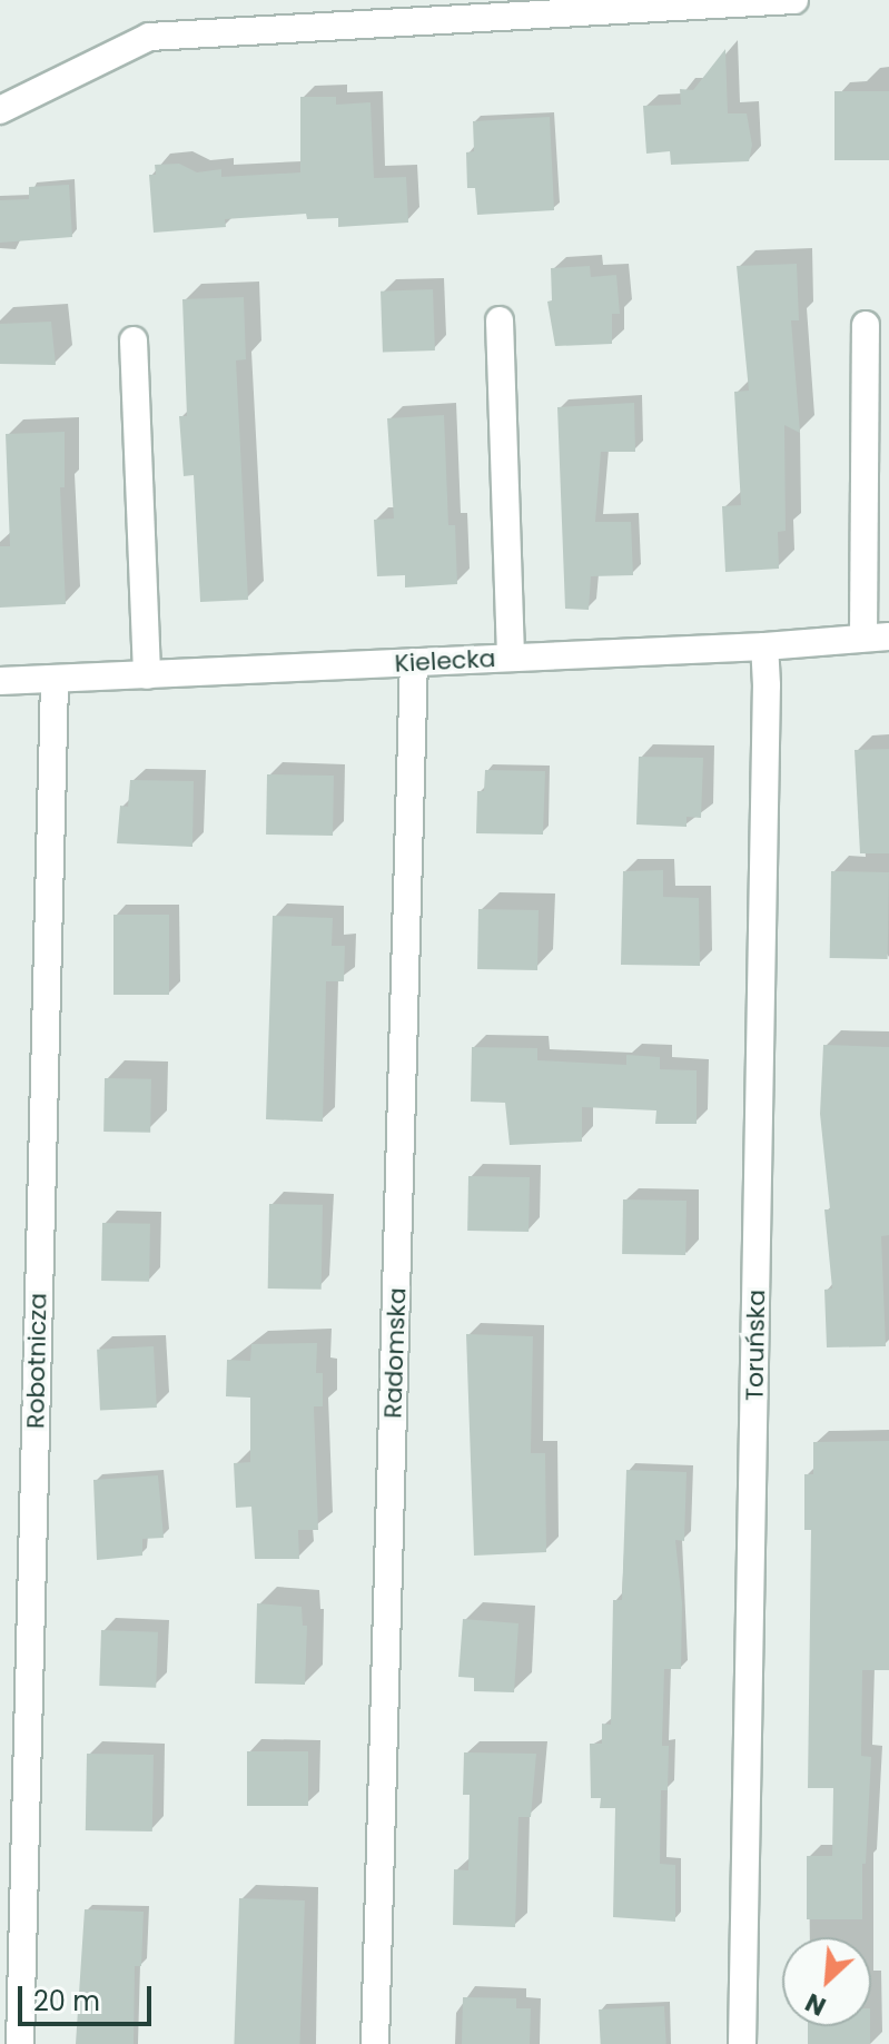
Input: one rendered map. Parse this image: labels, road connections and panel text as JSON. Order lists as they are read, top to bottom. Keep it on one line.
{"streets":{"street":["Kielecka","Toruńska","Radomska","Robotnicza"]},"crossings":[["Kielecka","Toruńska"],["Kielecka","Radomska"],["Kielecka","Robotnicza"]],"scale_bar":"20 m","north":"bottom left"}
